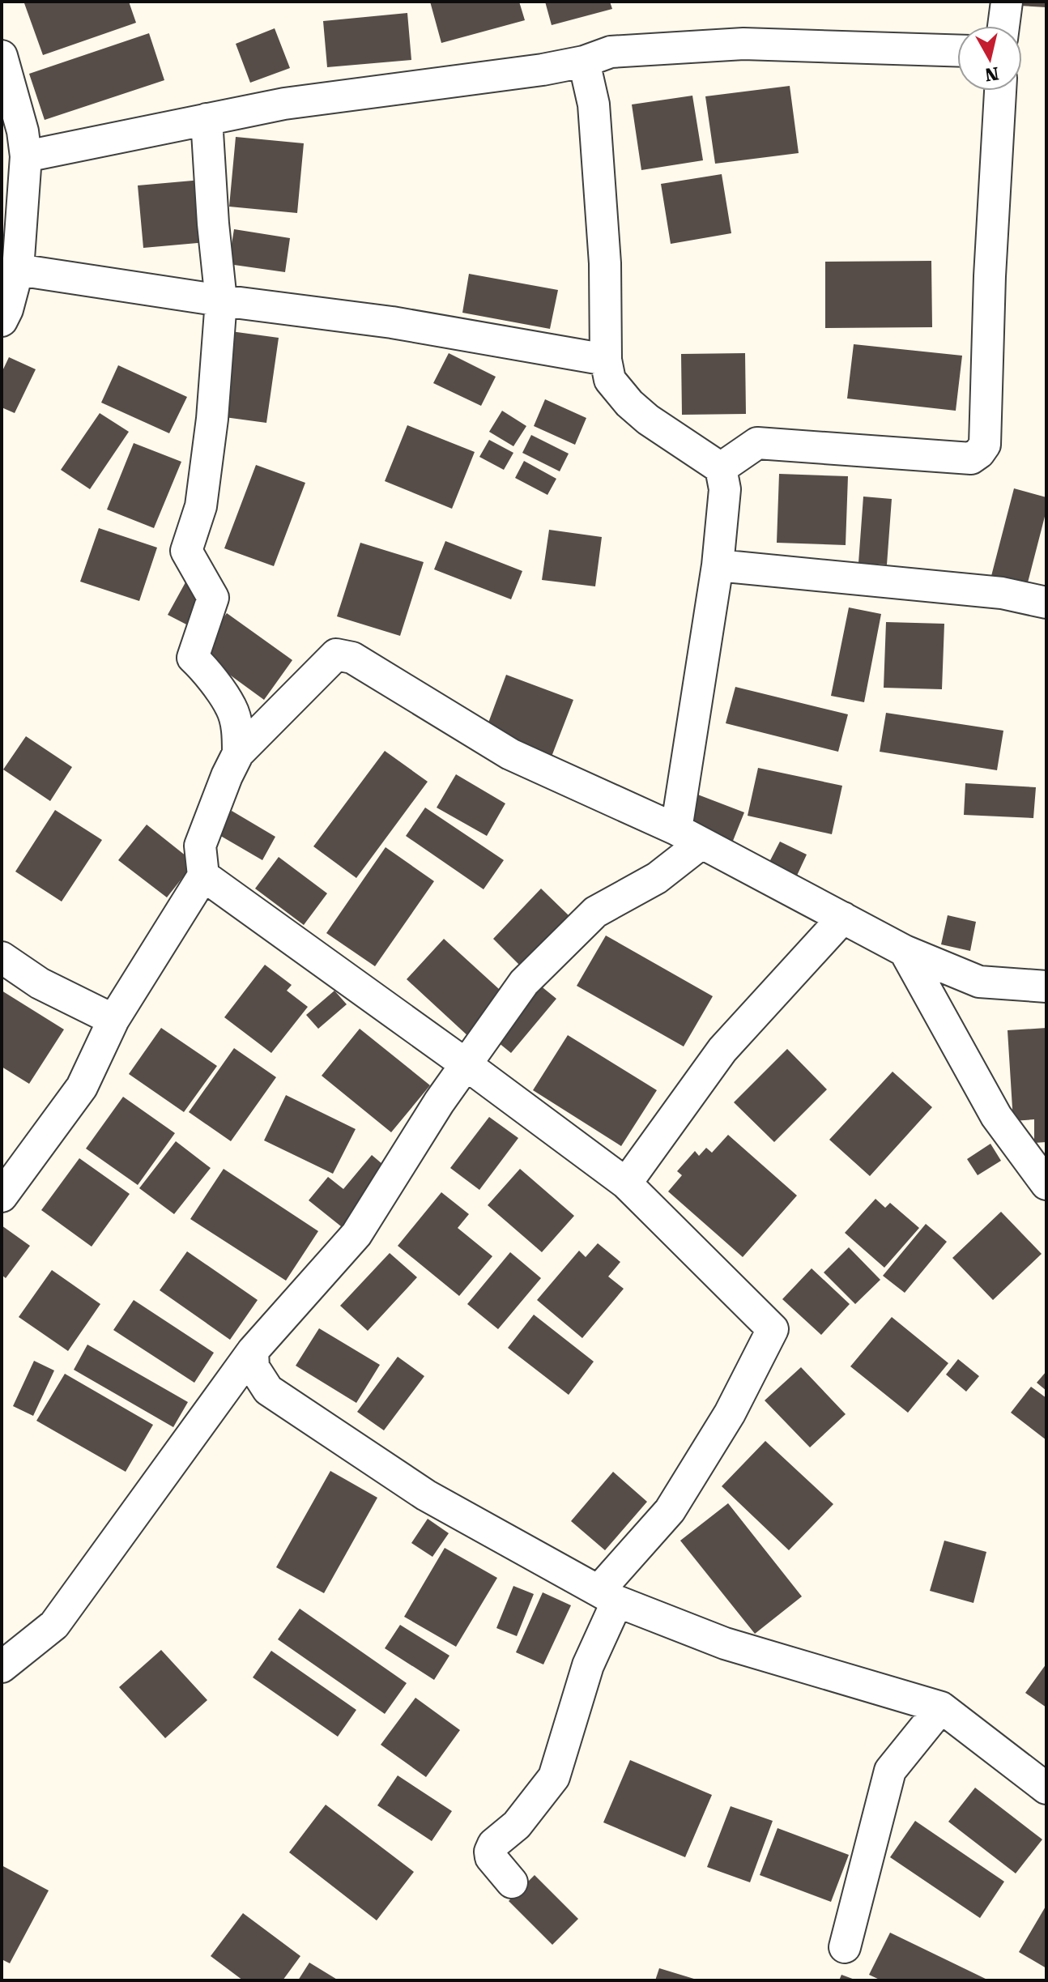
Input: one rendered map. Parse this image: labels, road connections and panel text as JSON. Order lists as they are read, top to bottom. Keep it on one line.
{"north":"bottom"}
